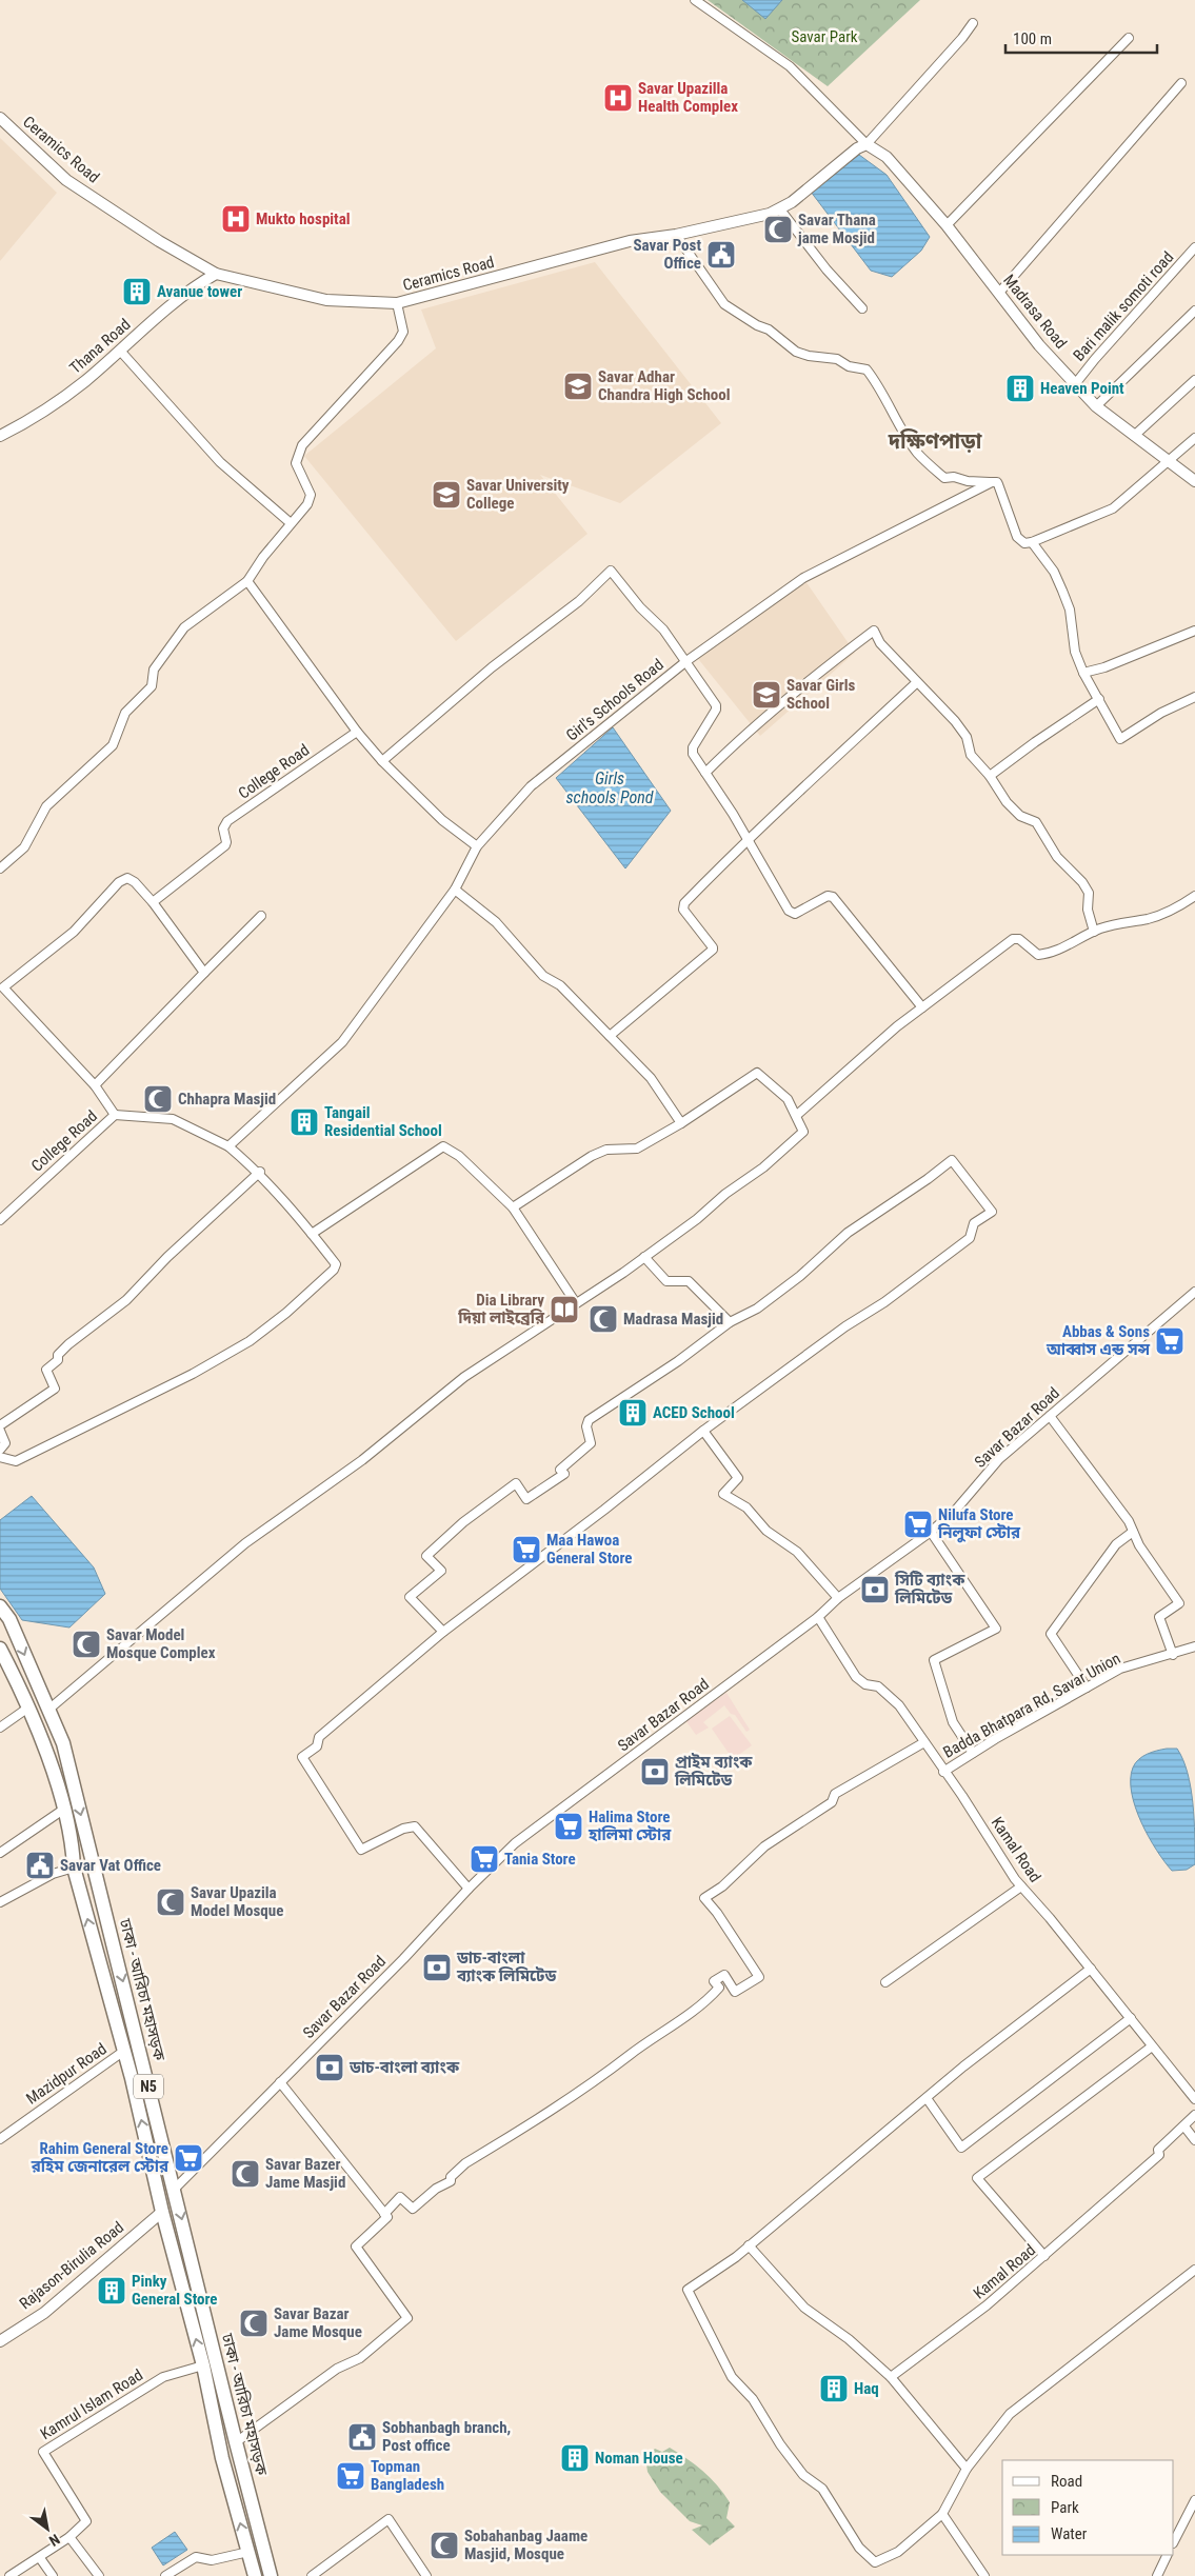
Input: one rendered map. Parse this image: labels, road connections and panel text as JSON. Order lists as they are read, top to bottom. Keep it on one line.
{"streets":{"highway":["ঢাকা - আরিচা মহাসড়ক","N5"],"street":["Ceramics Road","Bari malik somoti road","Madrasa Road","Thana Road","Girl's Schools Road","College Road","Savar Bazar Road","Badda Bhatpara Rd, Savar Union","Kamal Road","Mazidpur Road","Rajason-Birulia Road","Kamrul Islam Road"]},"crossings":[["Ceramics Road","Madrasa Road"],["Ceramics Road","Thana Road"],["Bari malik somoti road","Madrasa Road"],["Savar Bazar Road","Kamal Road"],["Savar Bazar Road","ঢাকা - আরিচা মহাসড়ক"],["Badda Bhatpara Rd, Savar Union","Kamal Road"],["ঢাকা - আরিচা মহাসড়ক","Mazidpur Road"],["ঢাকা - আরিচা মহাসড়ক","Rajason-Birulia Road"],["ঢাকা - আরিচা মহাসড়ক","Kamrul Islam Road"]],"districts":["দক্ষিণপাড়া"],"water":["Girls schools Pond"],"parks":["Savar Park"],"places":{"hospital":["Savar Upazilla Health Complex","Mukto hospital"],"mosque":["Savar Thana jame Mosjid","Chhapra Masjid","Madrasa Masjid","Savar Model Mosque Complex","Savar Upazila Model Mosque","Savar Bazer Jame Masjid","Savar Bazar Jame Mosque","Sobahanbag Jaame Masjid, Mosque"],"public building":["Savar Post Office","Savar Vat Office","Sobhanbagh branch, Post office"],"building":["Avanue tower","Heaven Point","Tangail Residential School","ACED School","Pinky General Store","Haq","Noman House"],"school or university":["Savar Adhar Chandra High School","Savar University College","Savar Girls School"],"library":["Dia Library দিয়া লাইব্রেরি"],"supermarket":["Abbas & Sons আব্বাস এন্ড সন্স","Nilufa Store নিলুফা স্টোর","Maa Hawoa General Store","Halima Store হালিমা স্টোর","Tania Store","Rahim General Store রহিম জেনারেল স্টোর","Topman Bangladesh"],"bank":["সিটি ব্যাংক লিমিটেড","প্রাইম ব্যাংক লিমিটেড","ডাচ-বাংলা ব্যাংক লিমিটেড","ডাচ-বাংলা ব্যাংক"]},"legend":["Road","Park","Water"],"scale_bar":"100 m","north":"bottom right"}
